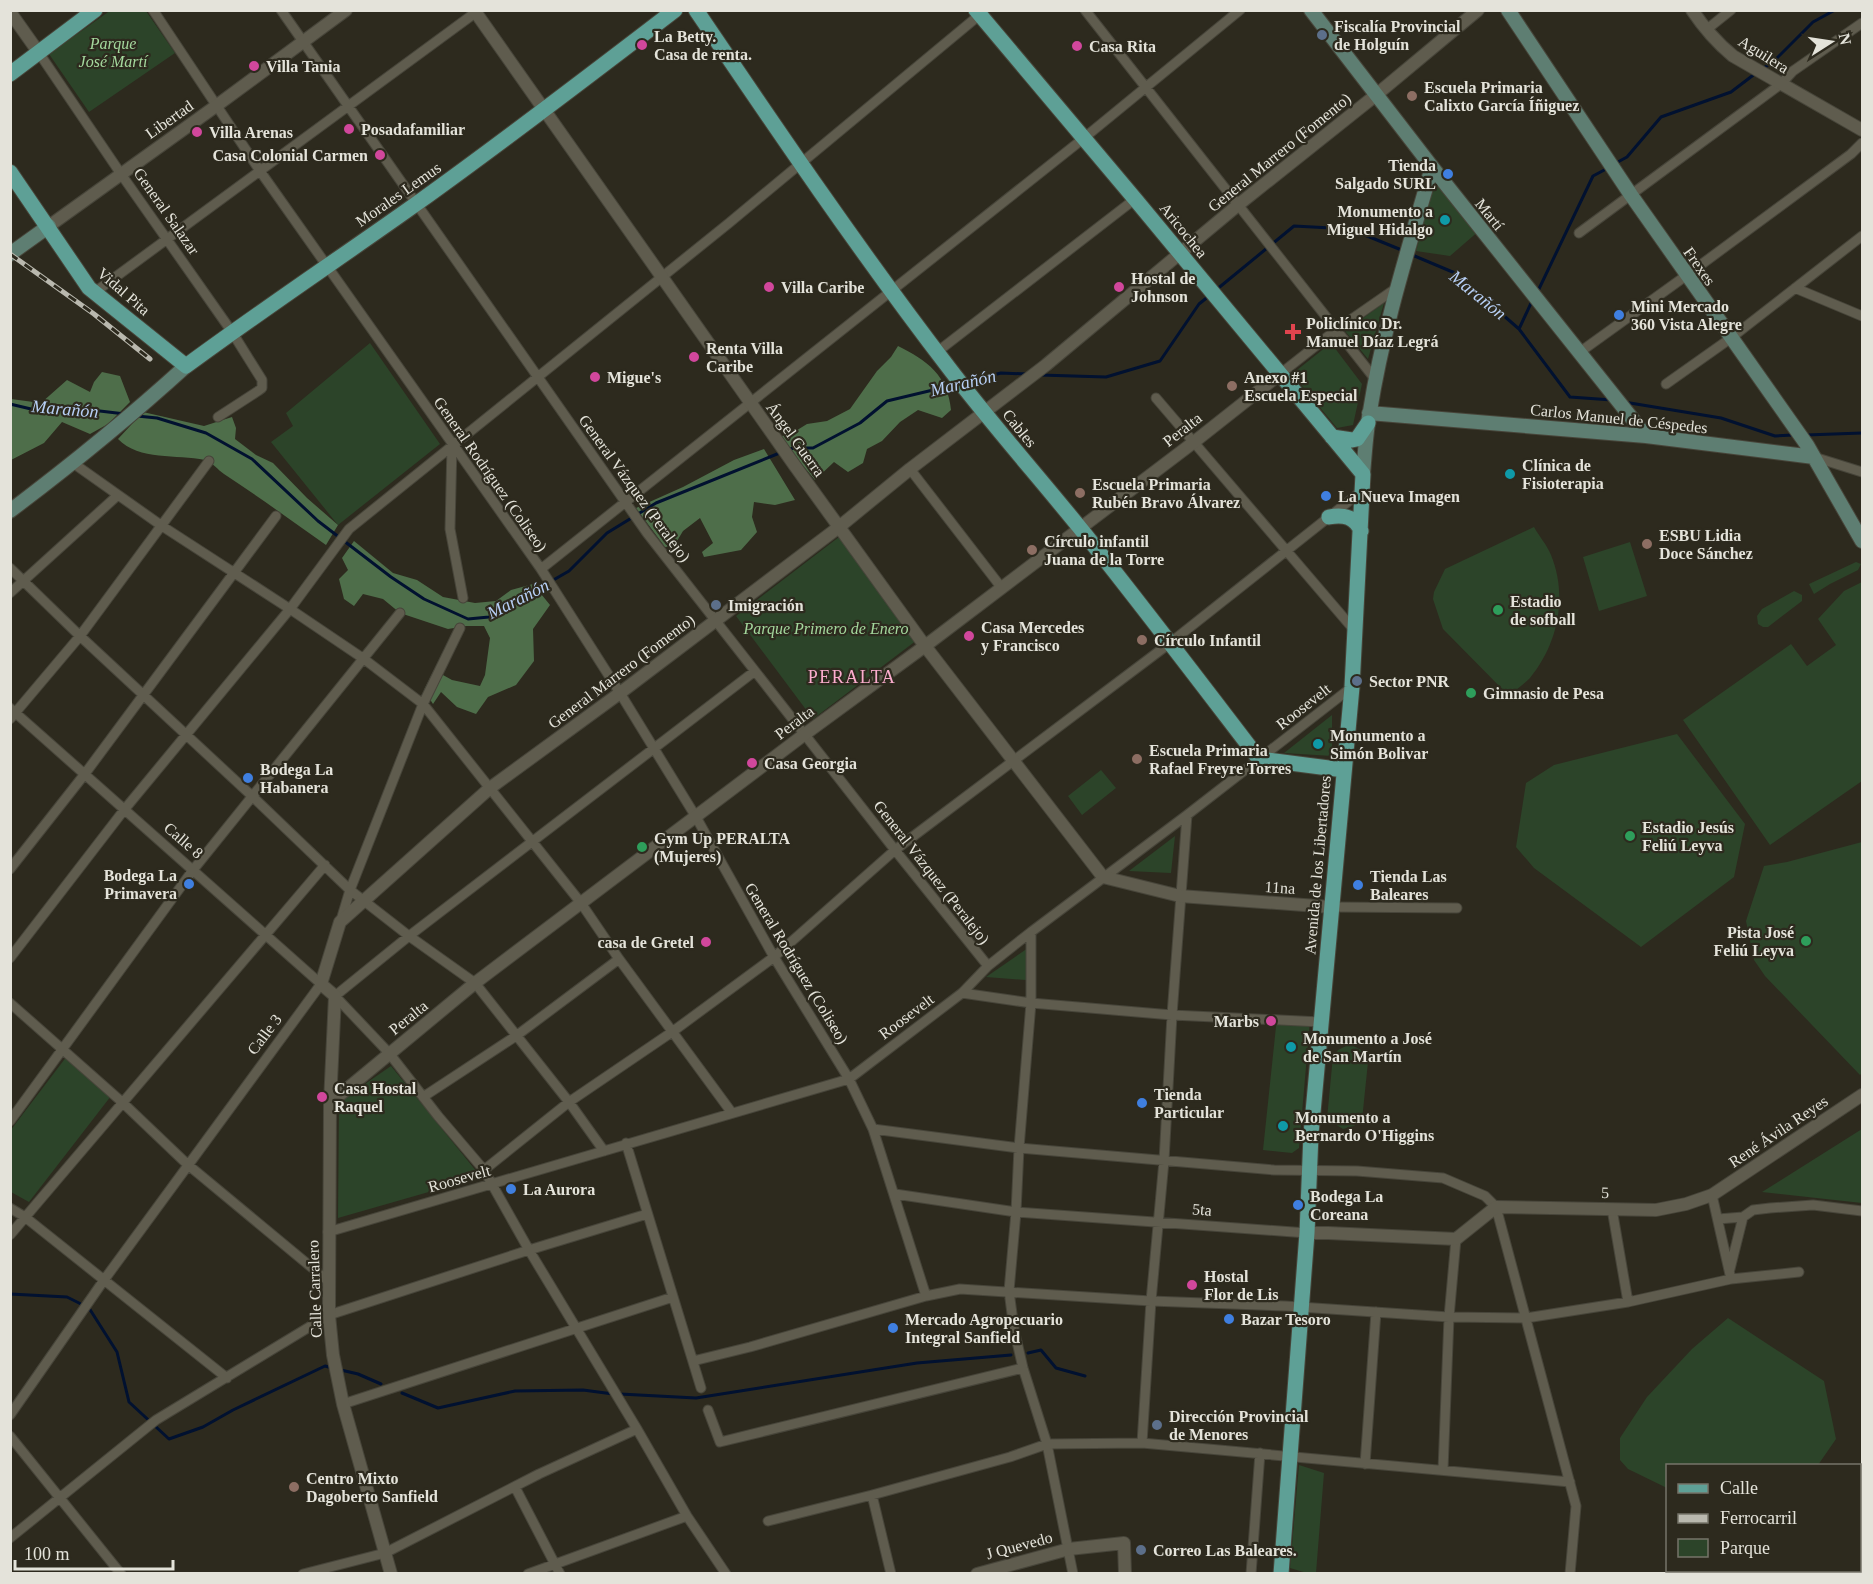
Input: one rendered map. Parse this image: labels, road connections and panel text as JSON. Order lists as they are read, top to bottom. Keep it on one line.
{"streets":{"main road":["Libertad","Morales Lemus","Martí","Aricochea","Frexes","Vidal Pita","Carlos Manuel de Céspedes","Cables","Avenida de los Libertadores"],"street":["Aguilera","General Marrero (Fomento)","General Salazar","Peralta","Ángel Guerra","General Rodríguez (Coliseo)","General Vázquez (Peralejo)","Roosevelt","Calle 8","11na","Calle 3","René Ávila Reyes","5","5ta","Calle Carralero","J Quevedo"]},"crossings":[["Libertad","General Salazar"],["Libertad","Vidal Pita"],["Libertad","General Rodríguez (Coliseo)"],["Libertad","General Vázquez (Peralejo)"],["General Marrero (Fomento)","Martí"],["General Marrero (Fomento)","Aricochea"],["General Marrero (Fomento)","Cables"],["General Marrero (Fomento)","Ángel Guerra"],["General Marrero (Fomento)","General Rodríguez (Coliseo)"],["General Marrero (Fomento)","General Vázquez (Peralejo)"],["General Marrero (Fomento)","Calle 3"],["Morales Lemus","General Salazar"],["Morales Lemus","Vidal Pita"],["Morales Lemus","Ángel Guerra"],["Morales Lemus","General Rodríguez (Coliseo)"],["Morales Lemus","General Vázquez (Peralejo)"],["Martí","Carlos Manuel de Céspedes"],["Martí","Avenida de los Libertadores"],["Aricochea","Peralta"],["Aricochea","Avenida de los Libertadores"],["Frexes","Carlos Manuel de Céspedes"],["Carlos Manuel de Céspedes","Avenida de los Libertadores"],["Cables","Peralta"],["Cables","Roosevelt"],["Peralta","Ángel Guerra"],["Peralta","General Rodríguez (Coliseo)"],["Peralta","General Vázquez (Peralejo)"],["Peralta","Avenida de los Libertadores"],["Peralta","Calle Carralero"],["Ángel Guerra","Roosevelt"],["Ángel Guerra","11na"],["General Rodríguez (Coliseo)","Roosevelt"],["General Rodríguez (Coliseo)","5ta"],["General Vázquez (Peralejo)","Roosevelt"],["Roosevelt","Avenida de los Libertadores"],["Roosevelt","11na"],["Roosevelt","Calle Carralero"],["Calle 8","Calle 3"],["Calle 8","Calle Carralero"],["Avenida de los Libertadores","11na"],["Avenida de los Libertadores","5ta"],["René Ávila Reyes","5"]],"districts":["PERALTA"],"water":["Marañón"],"parks":["Parque José Martí","Parque Primero de Enero"],"places":{"other":["Fiscalía Provincial de Holguín","La Betty. Casa de renta.","Casa Rita","Villa Tania","Escuela Primaria Calixto García Íñiguez","Posadafamiliar","Villa Arenas","Casa Colonial Carmen","Tienda Salgado SURL","Monumento a Miguel Hidalgo","Villa Caribe","Hostal de Johnson","Mini Mercado 360 Vista Alegre","Renta Villa Caribe","Migue's","Anexo #1 Escuela Especial","Clínica de Fisioterapia","Escuela Primaria Rubén Bravo Álvarez","La Nueva Imagen","ESBU Lidia Doce Sánchez","Círculo infantil Juana de la Torre","Imigración","Estadio de sofball","Casa Mercedes y Francisco","Círculo Infantil","Sector PNR","Gimnasio de Pesa","Monumento a Simón Bolivar","Escuela Primaria Rafael Freyre Torres","Casa Georgia","Bodega La Habanera","Estadio Jesús Feliú Leyva","Gym Up PERALTA (Mujeres)","Bodega La Primavera","Tienda Las Baleares","Pista José Feliú Leyva","casa de Gretel","Marbs","Monumento a José de San Martín","Casa Hostal Raquel","Tienda Particular","Monumento a Bernardo O'Higgins","La Aurora","Bodega La Coreana","Hostal Flor de Lis","Bazar Tesoro","Mercado Agropecuario Integral Sanfield","Dirección Provincial de Menores","Centro Mixto Dagoberto Sanfield","Correo Las Baleares."],"health":["Policlínico Dr. Manuel Díaz Legrá"]},"legend":["Calle","Ferrocarril","Parque"],"scale_bar":"100 m","north":"right"}
